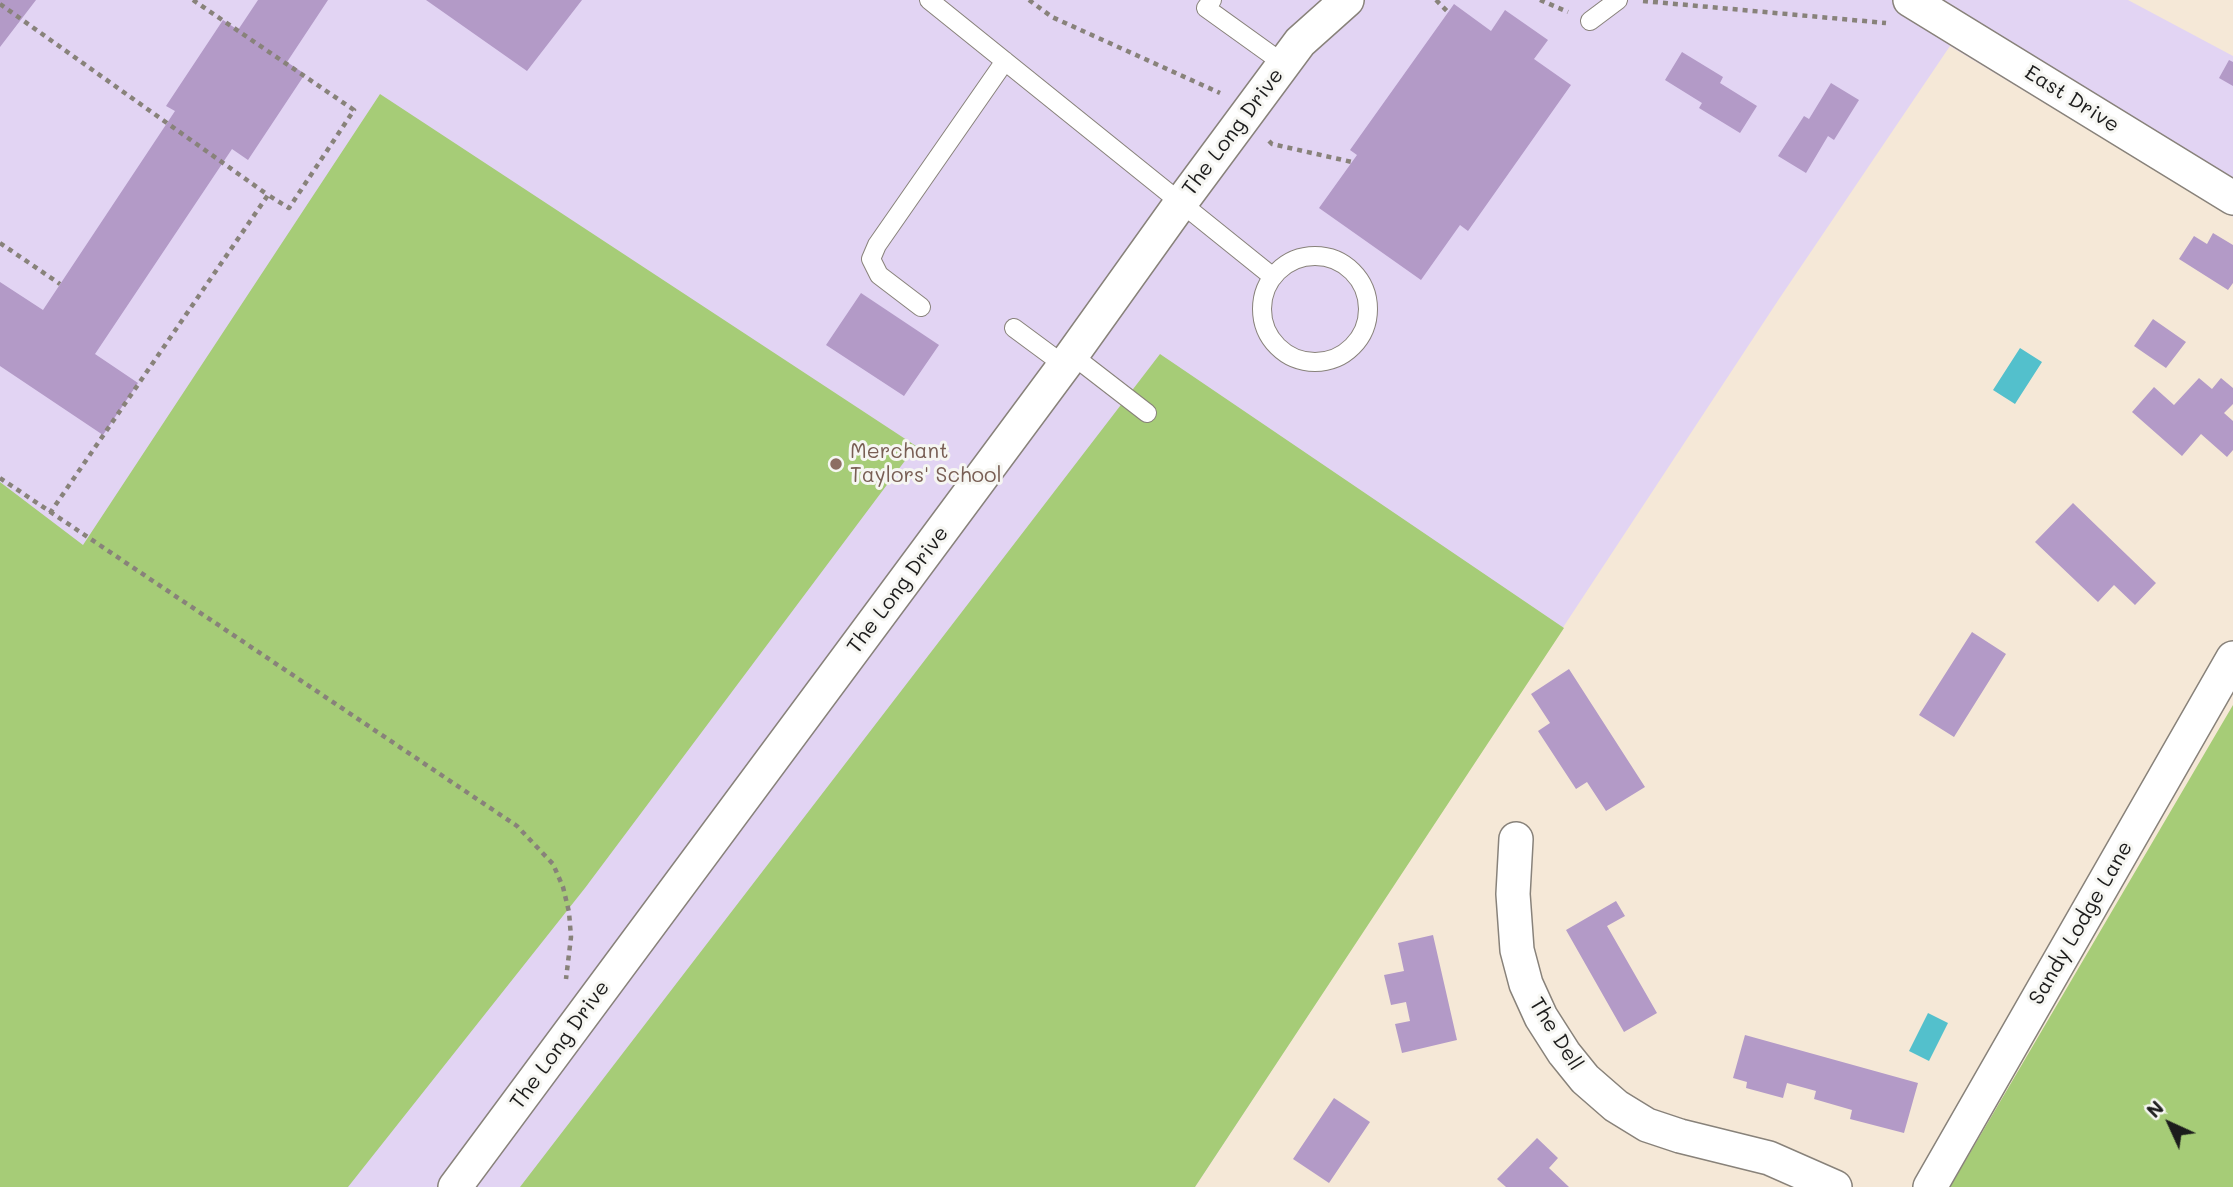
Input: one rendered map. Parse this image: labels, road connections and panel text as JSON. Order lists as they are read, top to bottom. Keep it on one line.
{"streets":{"street":["East Drive","The Long Drive","Sandy Lodge Lane","The Dell"]},"places":["Merchant Taylors' School"],"north":"top left"}
